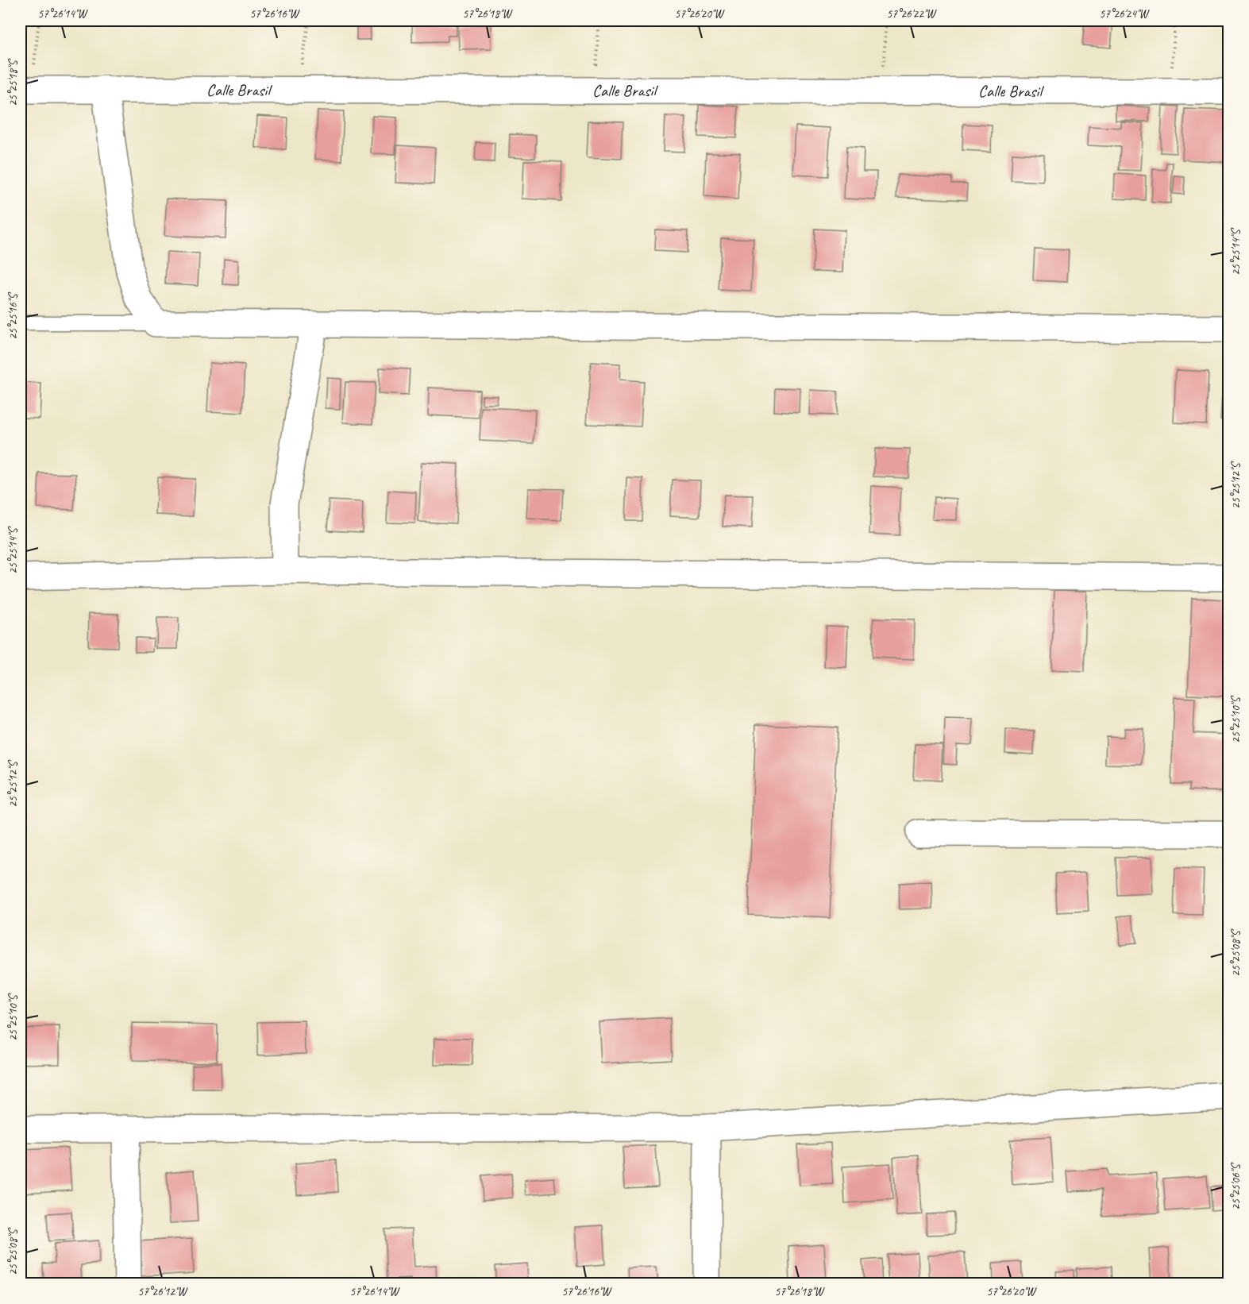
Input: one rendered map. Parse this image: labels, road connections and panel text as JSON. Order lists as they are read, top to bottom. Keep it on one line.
{"streets":{"street":["Calle Brasil"]},"coordinates":["57°26'14\"W","57°26'16\"W","57°26'18\"W","57°26'20\"W","57°26'22\"W","57°26'24\"W","25°25'18\"S","25°25'14\"S","25°25'16\"S","25°25'12\"S","25°25'10\"S","25°25'08\"S","25°25'06\"S","57°26'12\"W"]}
